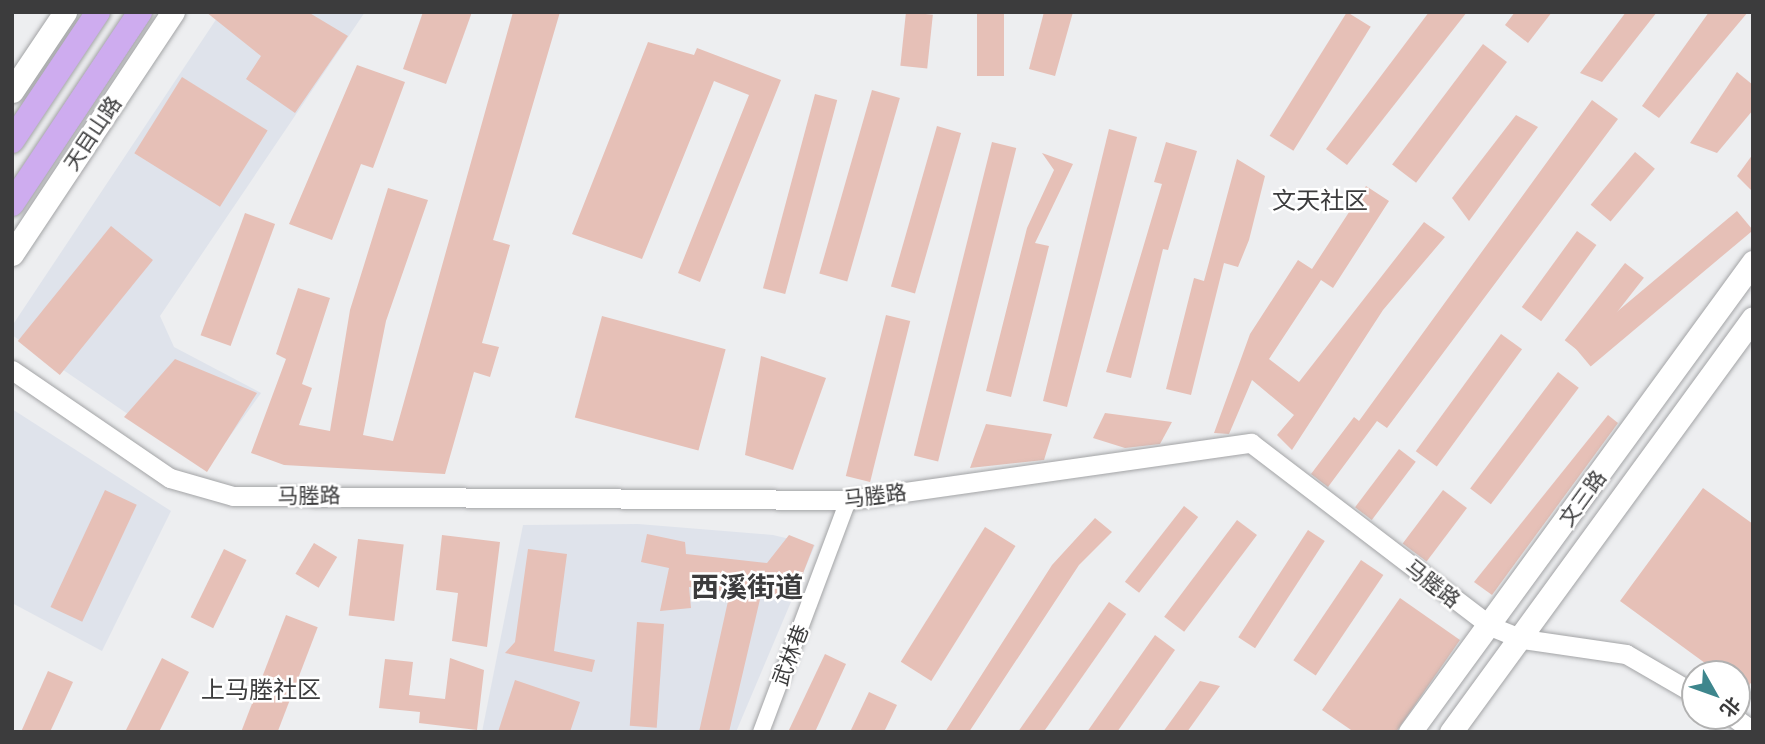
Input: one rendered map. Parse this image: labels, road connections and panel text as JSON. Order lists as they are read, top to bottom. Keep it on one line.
{"streets":{"main road":["天目山路","文三路"],"street":["马塍路","武林巷"]},"crossings":[["马塍路","文三路"],["马塍路","武林巷"]],"districts":["文天社区","西溪街道","上马塍社区"],"north":"bottom right"}
